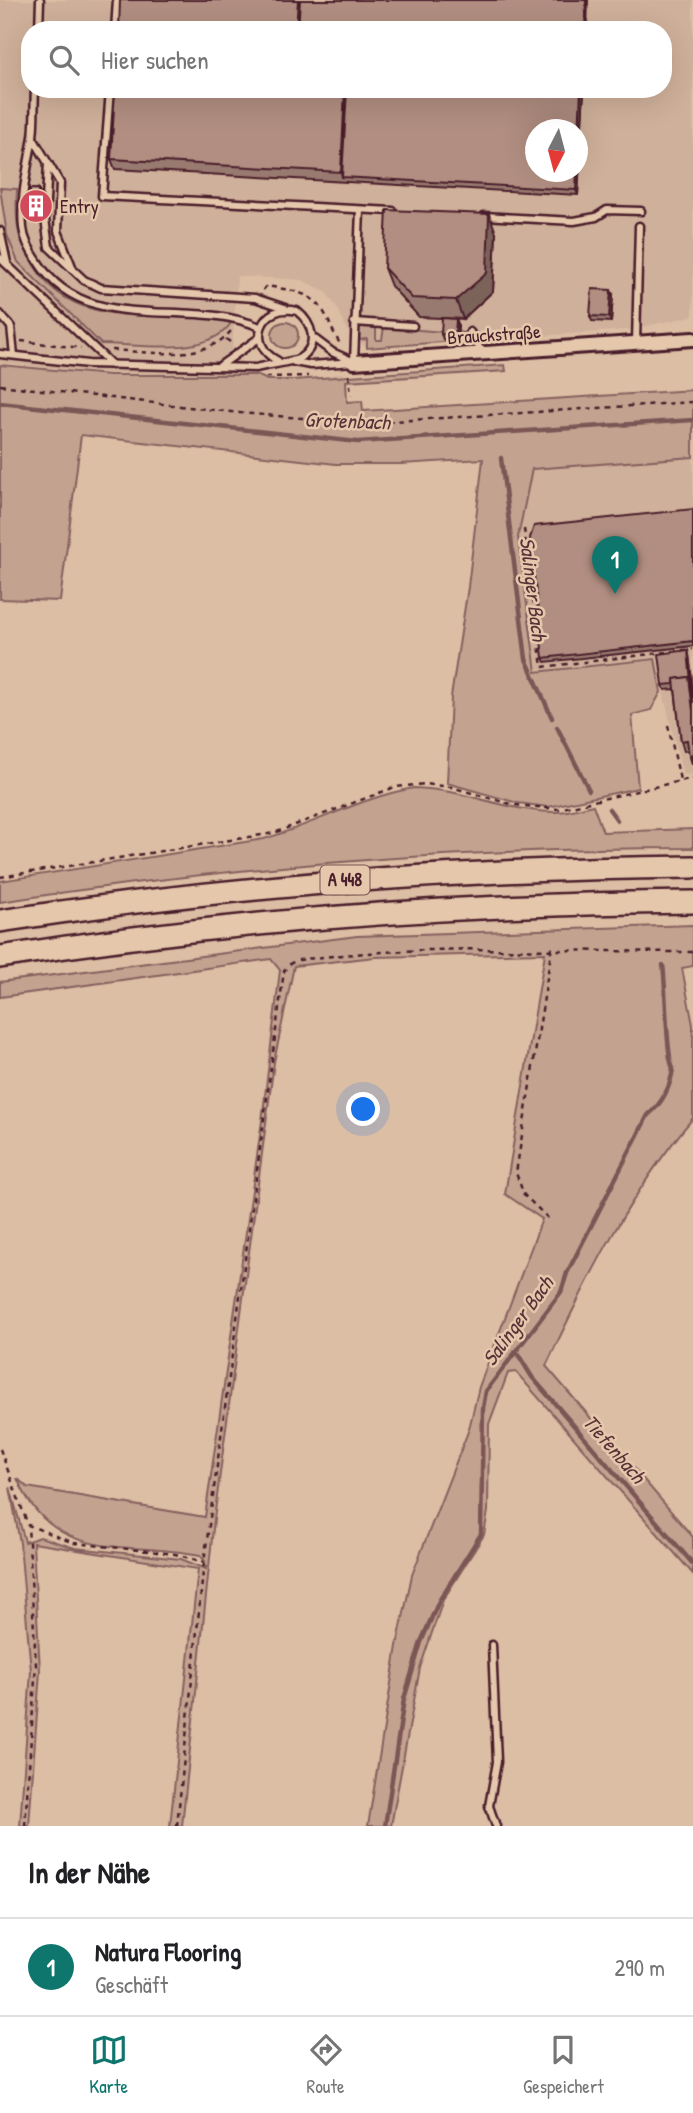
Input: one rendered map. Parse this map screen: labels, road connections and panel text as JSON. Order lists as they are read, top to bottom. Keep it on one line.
{"streets":{"highway":["A 448"],"street":["Brauckstraße"]},"water":["Grotenbach","Salinger Bach","Tiefenbach"],"places":{"building":["Entry"]},"north":"bottom","page":{"search":"Hier suchen","pins":"1","heading":"In der Nähe","list":[{"mark":"1","name":"Natura Flooring","note":"Geschäft","value":"290 m"}],"nav":["Karte","Route","Gespeichert"]}}
